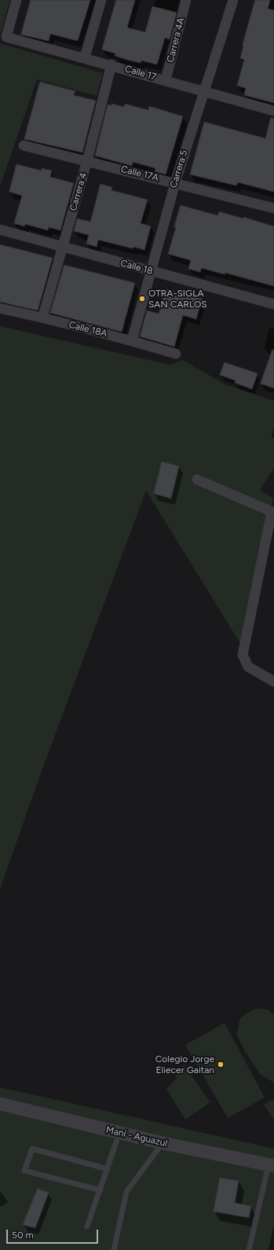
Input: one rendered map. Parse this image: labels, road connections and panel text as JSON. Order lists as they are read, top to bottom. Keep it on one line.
{"streets":{"street":["Carrera 4A","Calle 17","Carrera 5","Calle 17A","Carrera 4","Calle 18","Calle 18A","Maní - Aguazul"]},"crossings":[["Carrera 4A","Calle 17"],["Calle 17","Carrera 5"],["Calle 17","Carrera 4"],["Carrera 5","Calle 17A"],["Carrera 5","Calle 18"],["Carrera 5","Calle 18A"],["Calle 17A","Carrera 4"],["Carrera 4","Calle 18"],["Carrera 4","Calle 18A"]],"places":["OTRA-SIGLA SAN CARLOS","Colegio Jorge Eliecer Gaitan"],"scale_bar":"50 m"}
